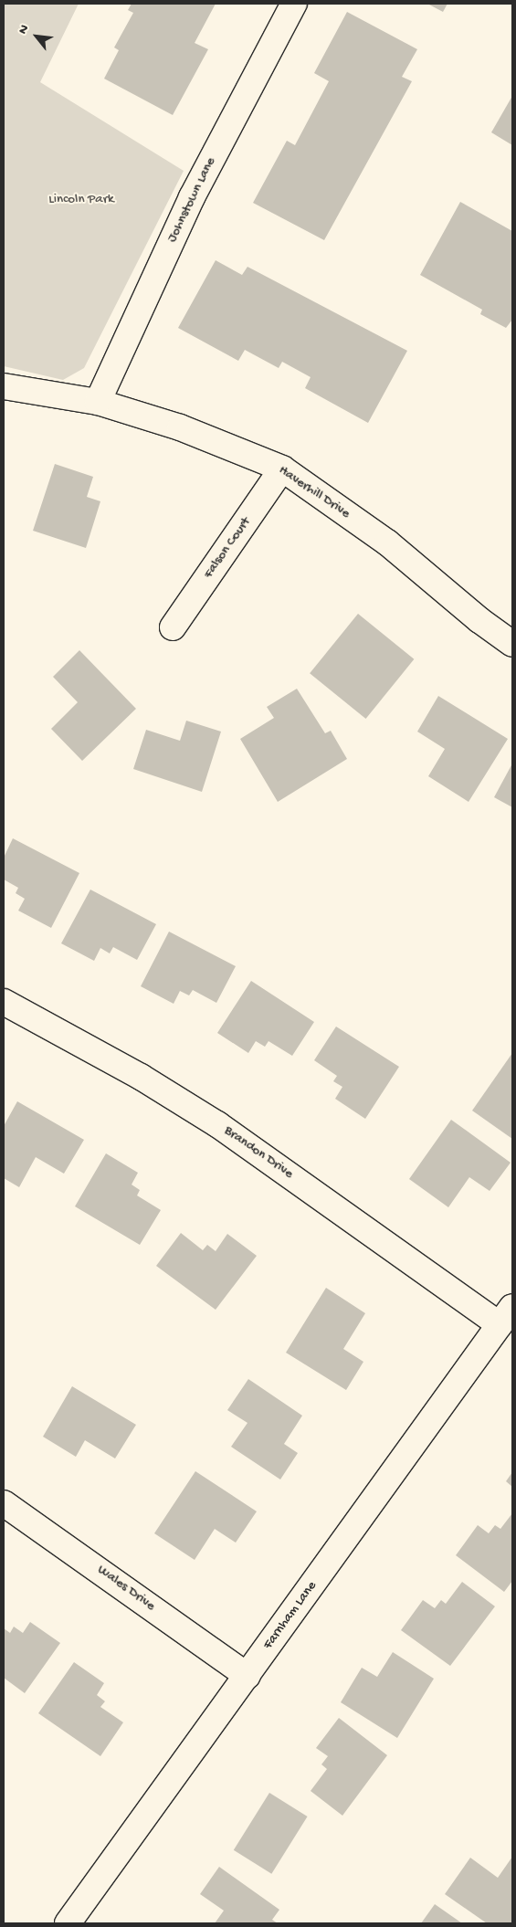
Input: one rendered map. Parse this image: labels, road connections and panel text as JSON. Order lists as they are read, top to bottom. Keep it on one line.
{"streets":{"street":["Johnstown Lane","Haverhill Drive","Falson Court","Brandon Drive","Wales Drive","Farnham Lane"]},"crossings":[["Johnstown Lane","Haverhill Drive"],["Haverhill Drive","Falson Court"],["Brandon Drive","Farnham Lane"],["Wales Drive","Farnham Lane"]],"parks":["Lincoln Park"],"north":"top left"}
